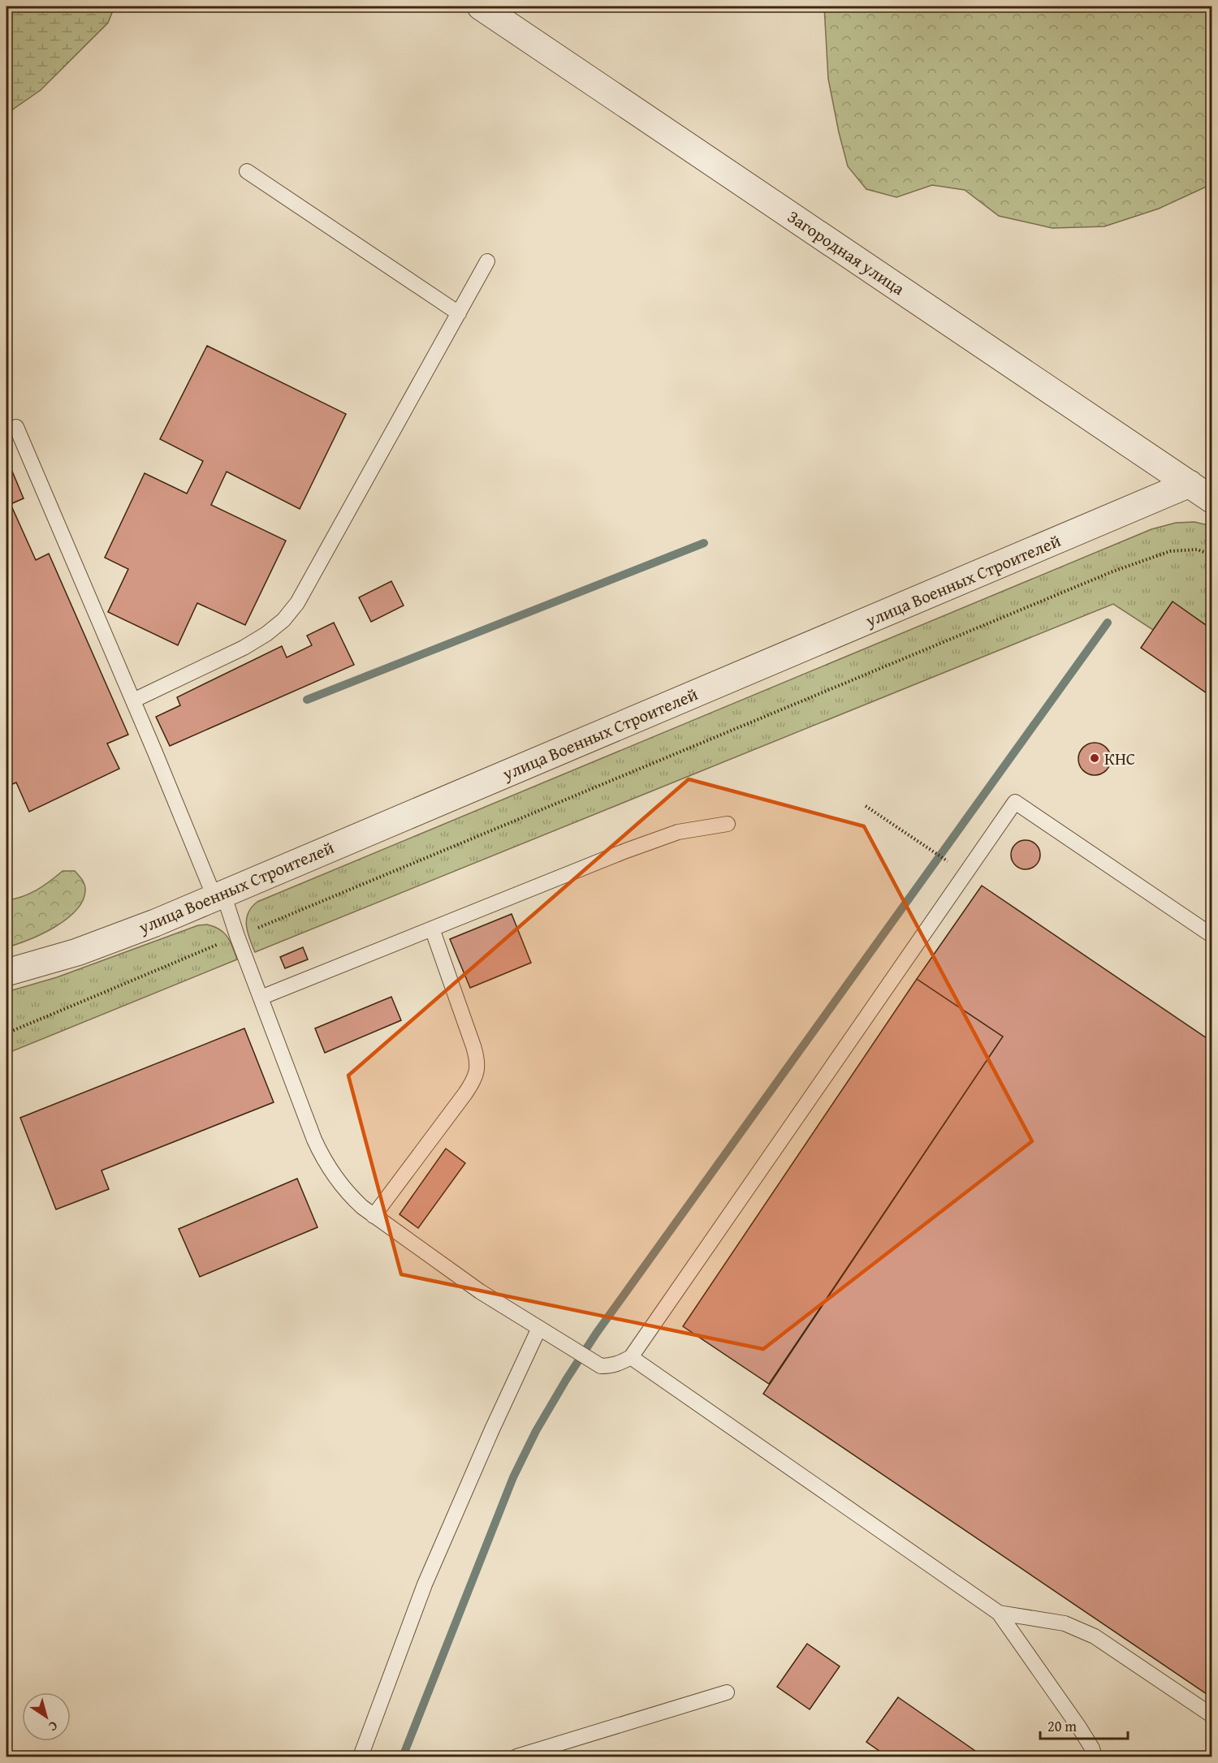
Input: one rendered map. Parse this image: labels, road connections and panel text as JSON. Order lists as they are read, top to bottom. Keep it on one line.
{"streets":{"street":["Загородная улица","улица Военных Строителей"]},"crossings":[["Загородная улица","улица Военных Строителей"]],"places":["КНС"],"scale_bar":"20 m","north":"bottom right"}
